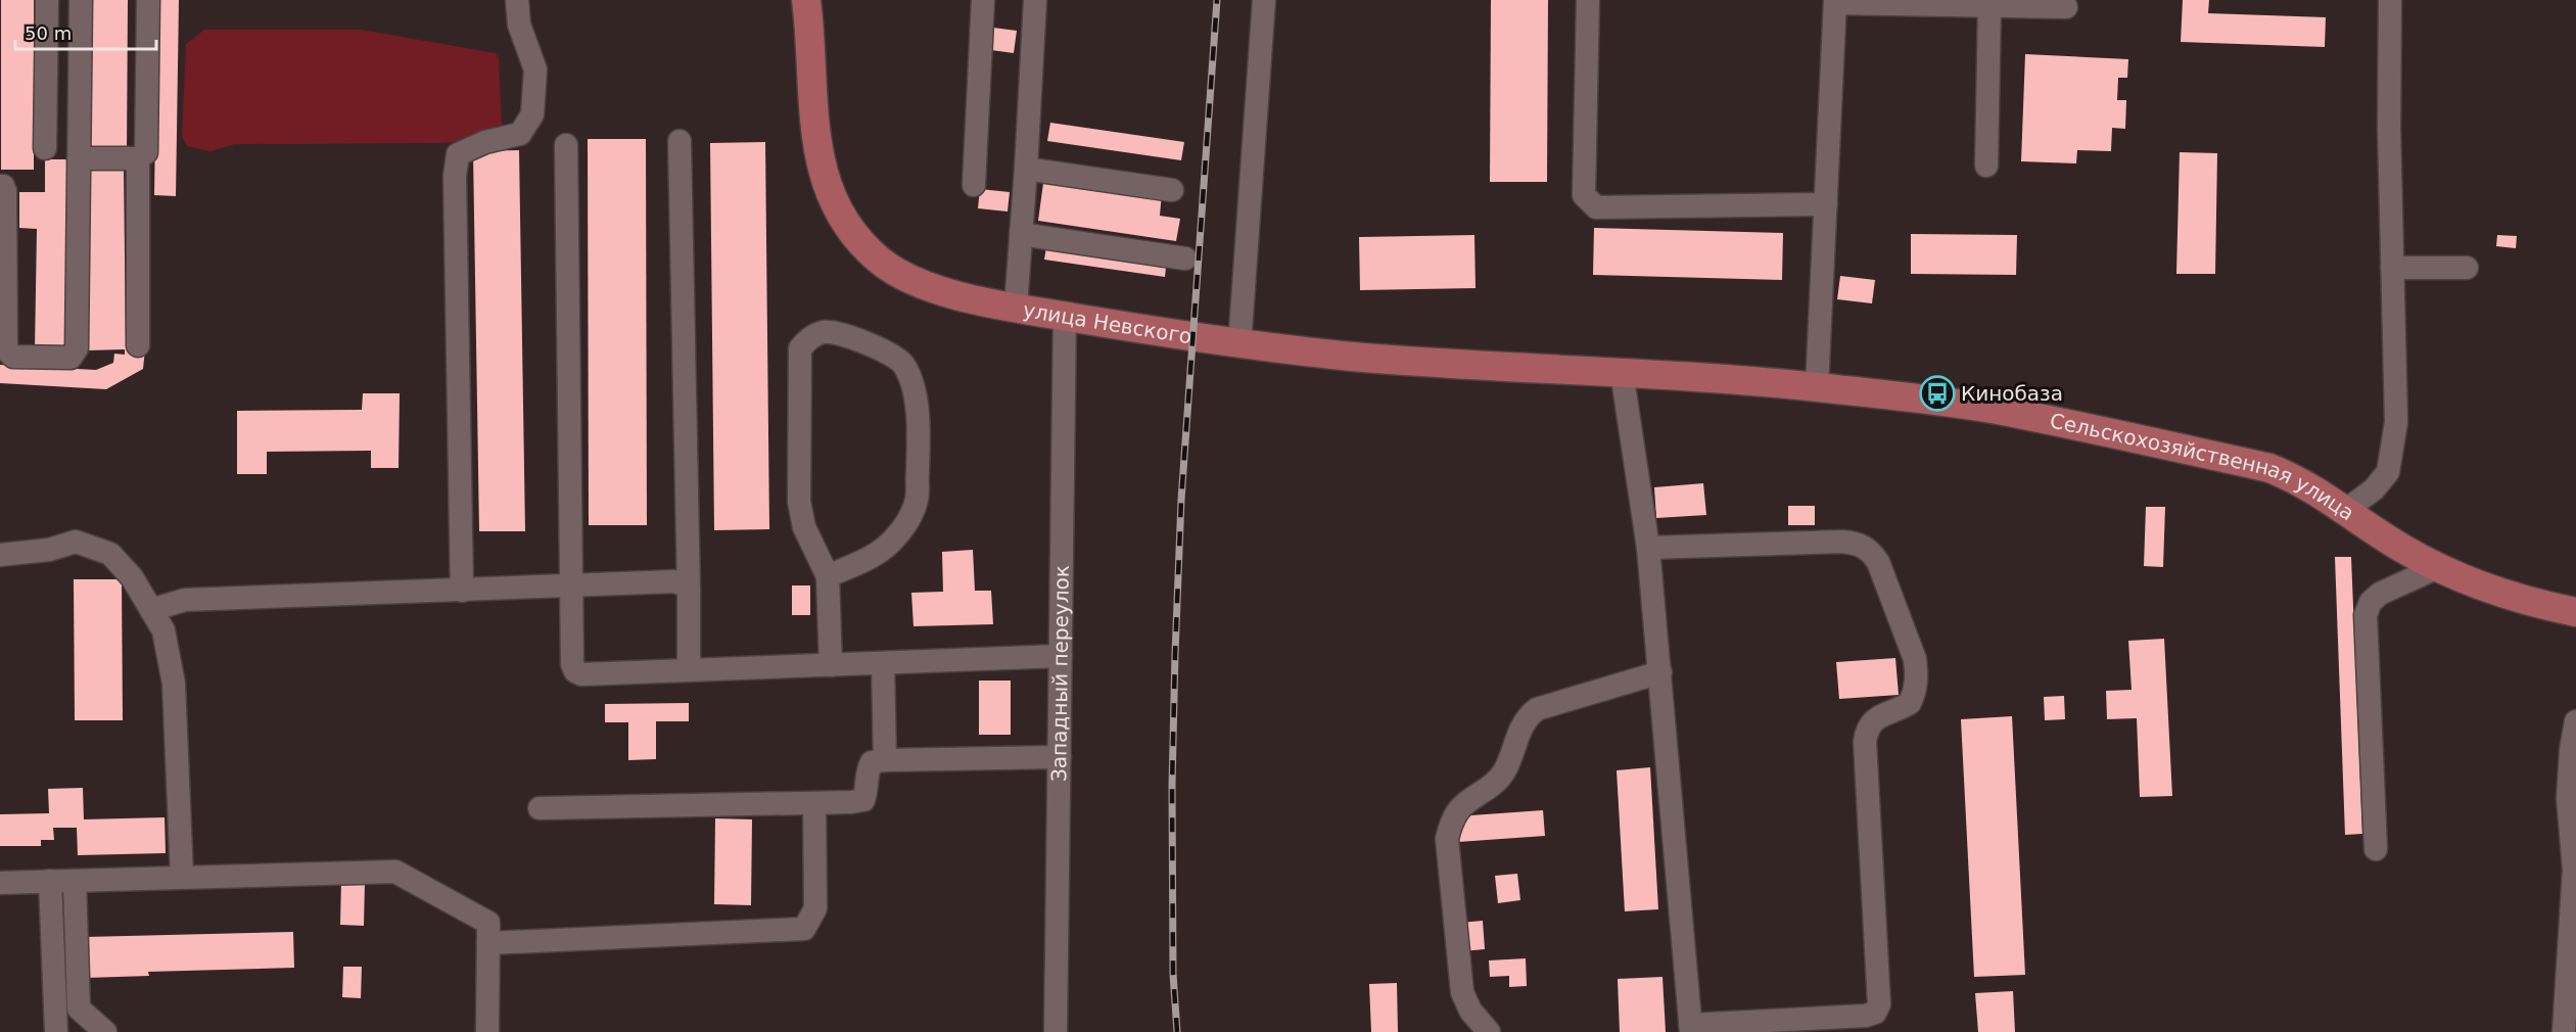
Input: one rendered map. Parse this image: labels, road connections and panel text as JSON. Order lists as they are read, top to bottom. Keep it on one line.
{"streets":{"main road":["улица Невского","Сельскохозяйственная улица"],"street":["Западный переулок"]},"crossings":[["улица Невского","Сельскохозяйственная улица"],["улица Невского","Западный переулок"]],"places":{"bus stop":["Кинобаза"]},"scale_bar":"50 m"}
